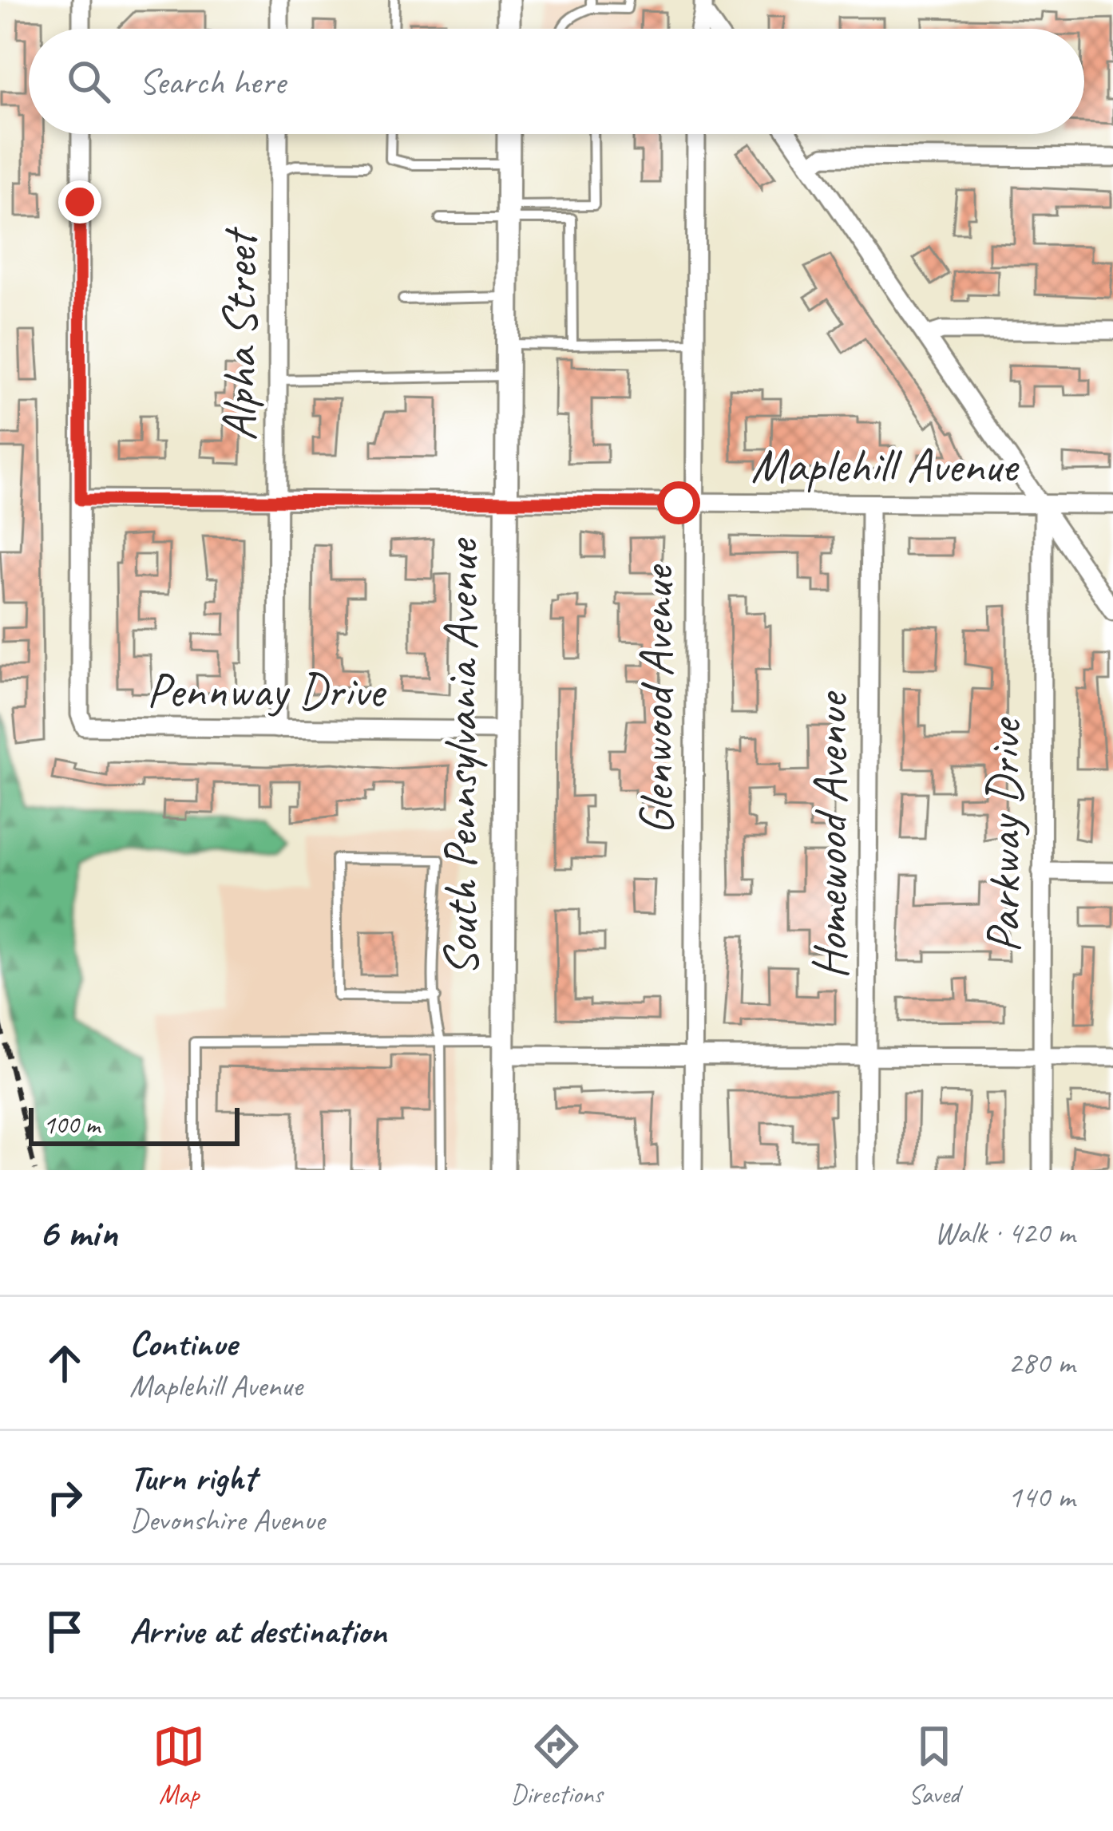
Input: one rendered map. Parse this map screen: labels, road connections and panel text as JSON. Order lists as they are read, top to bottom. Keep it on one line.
{"streets":{"main road":["South Pennsylvania Avenue"],"street":["Alpha Street","Maplehill Avenue","Pennway Drive","Glenwood Avenue","Homewood Avenue","Parkway Drive"]},"crossings":[["Alpha Street","Maplehill Avenue"],["Alpha Street","Pennway Drive"],["Maplehill Avenue","Pennway Drive"],["Maplehill Avenue","Glenwood Avenue"],["Maplehill Avenue","South Pennsylvania Avenue"],["Maplehill Avenue","Homewood Avenue"],["Maplehill Avenue","Parkway Drive"],["Pennway Drive","South Pennsylvania Avenue"]],"scale_bar":"100 m","page":{"search":"Search here","scale":"100 m","heading":["6 min","Walk · 420 m"],"list":[["Continue","Maplehill Avenue","280 m"],["Turn right","Devonshire Avenue","140 m"],"Arrive at destination"],"nav":["Map","Directions","Saved"]}}
